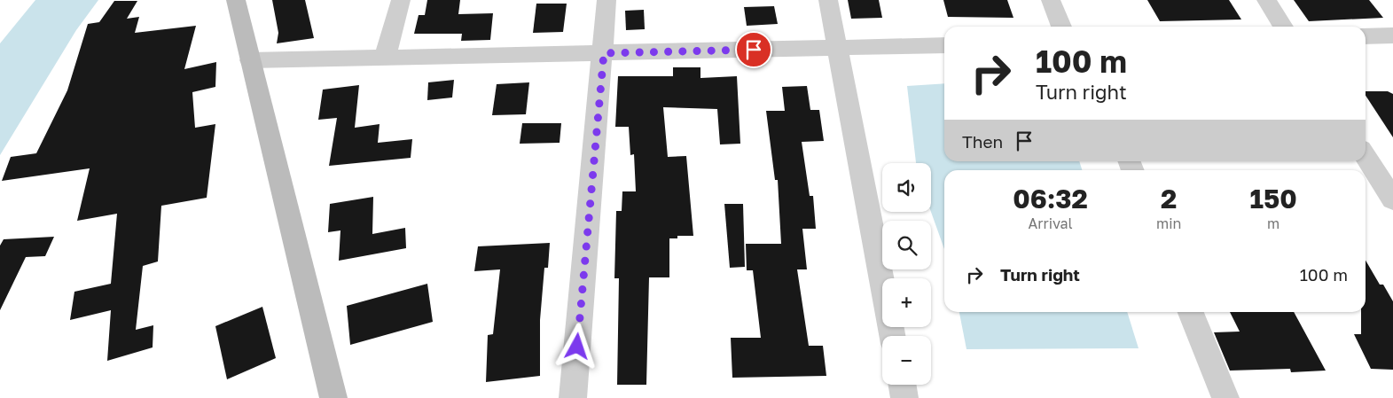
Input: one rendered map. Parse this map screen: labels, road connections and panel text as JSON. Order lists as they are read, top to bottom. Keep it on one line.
{"page":{"turn":["100 m","Turn right"],"then":"Then","map_buttons":["+","−"],"eta":["06:32","Arrival","2","min","150","m"],"list":[{"name":"Turn right","value":"100 m"}]}}
